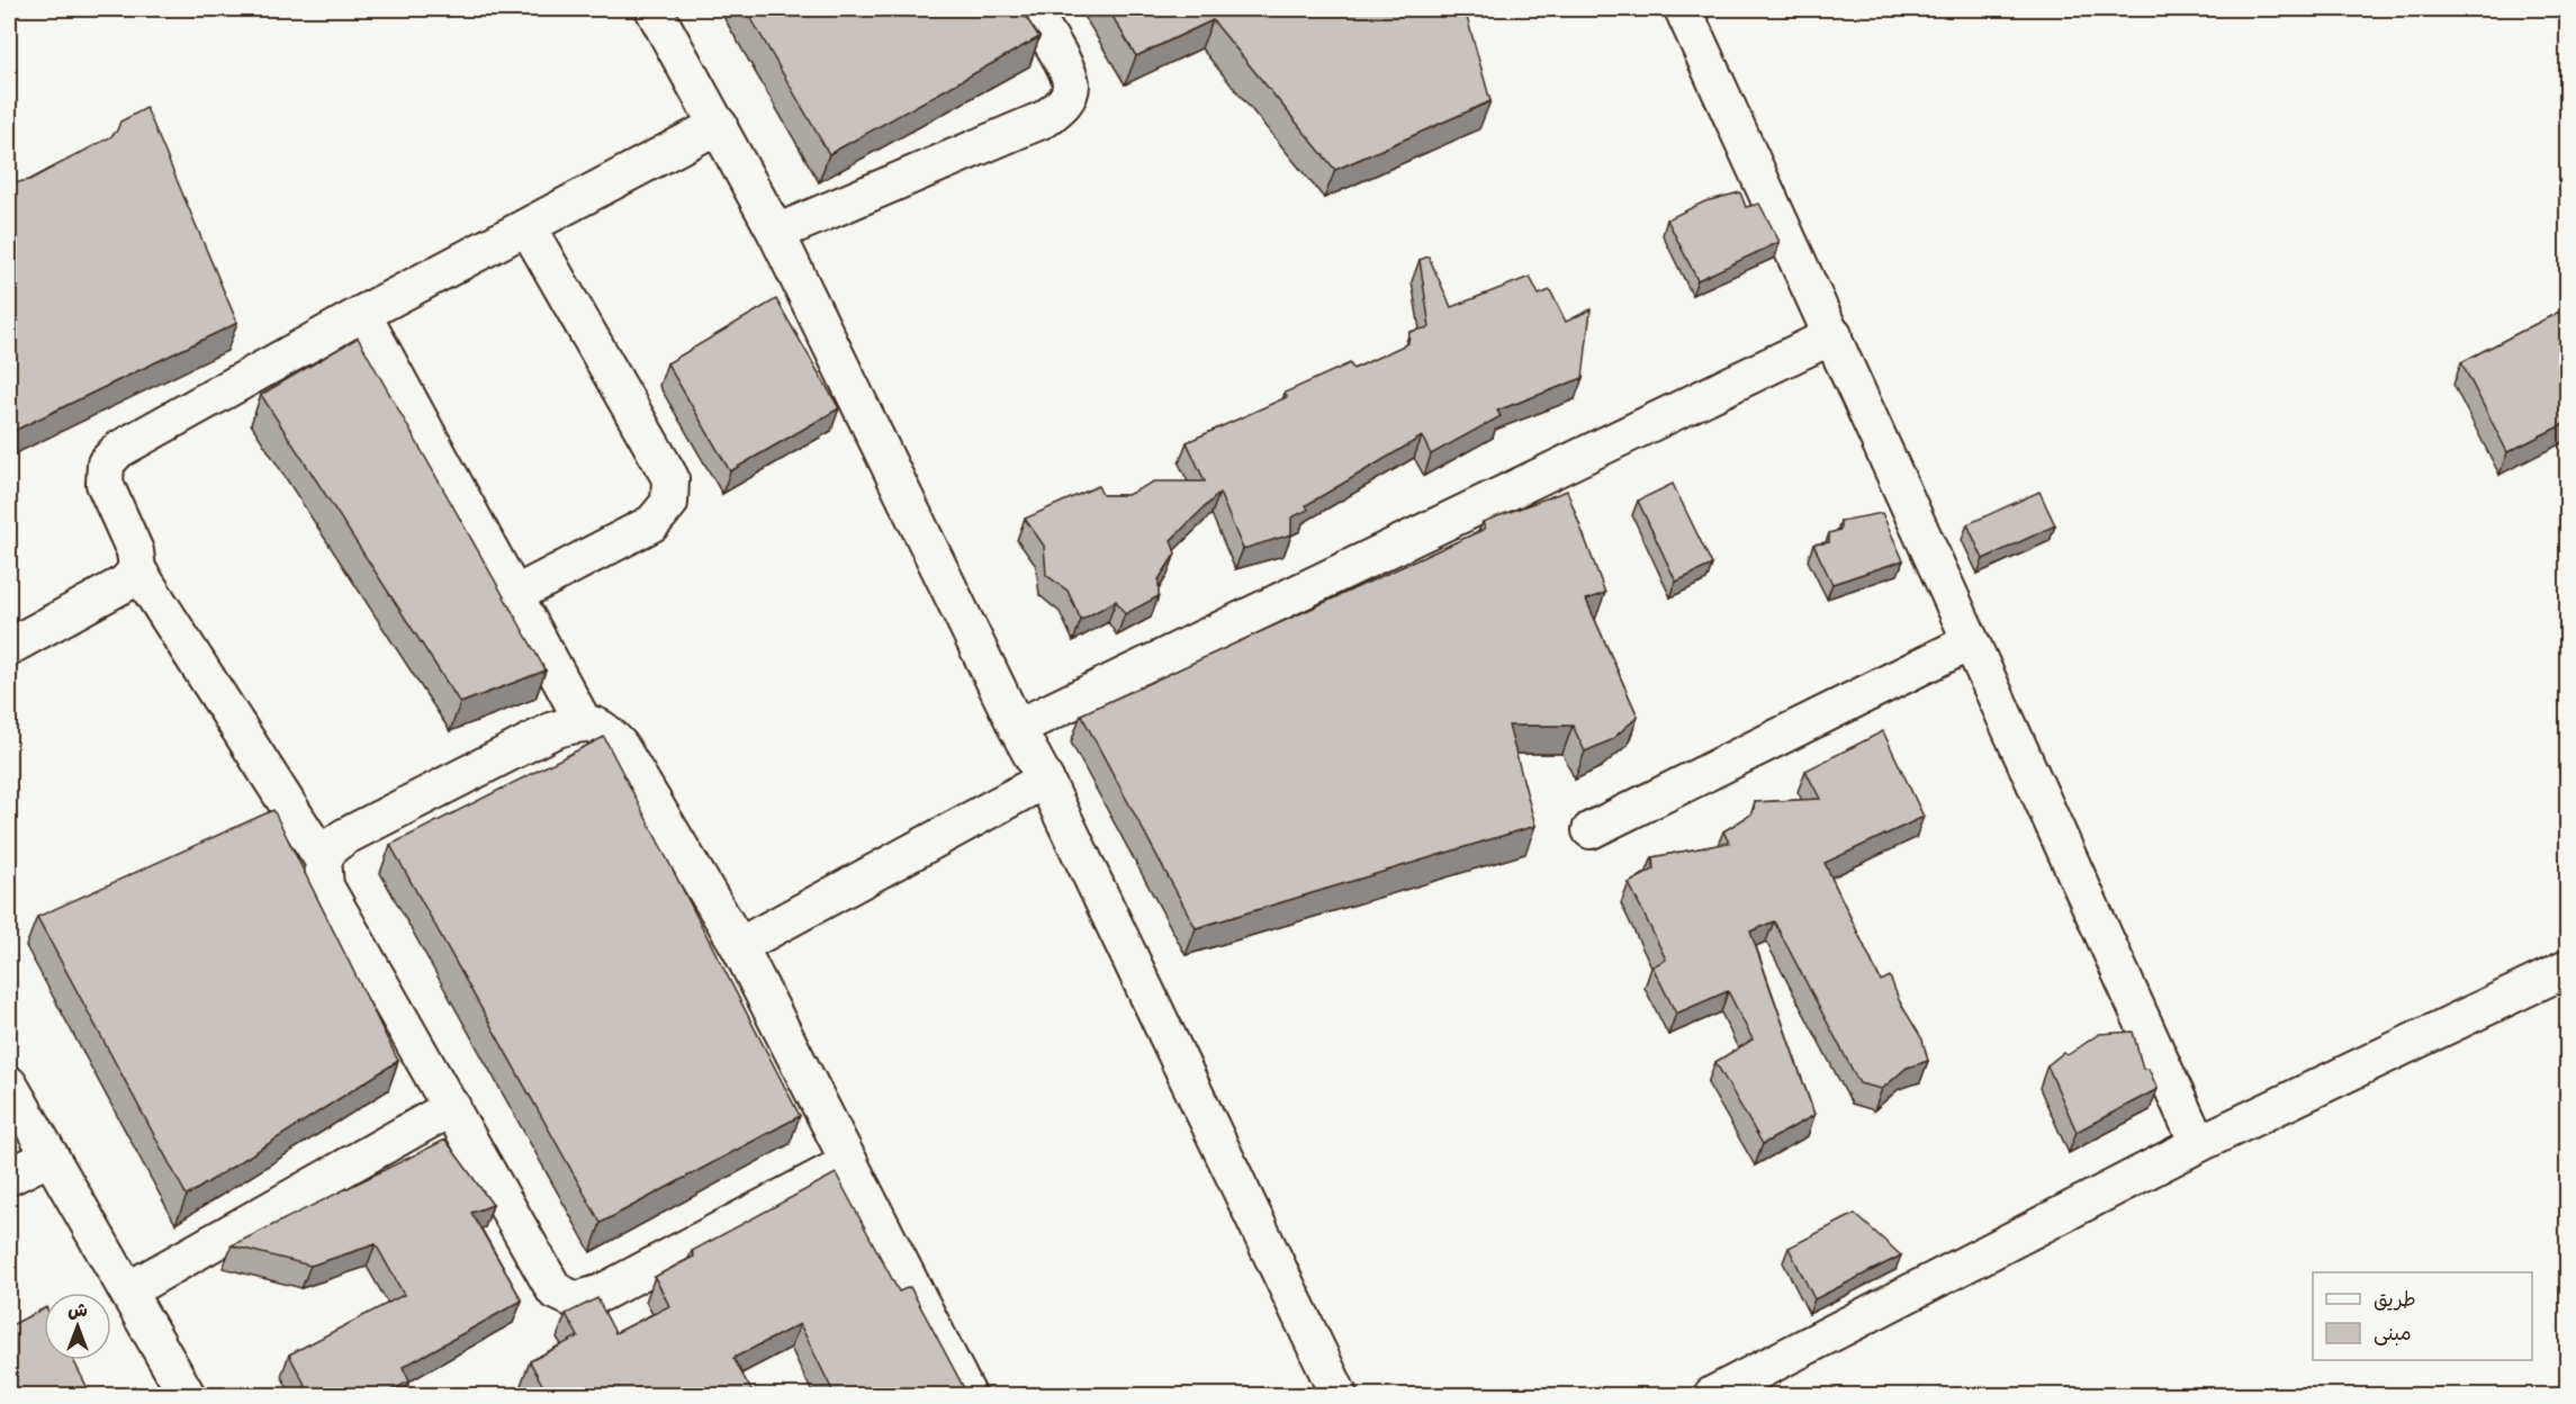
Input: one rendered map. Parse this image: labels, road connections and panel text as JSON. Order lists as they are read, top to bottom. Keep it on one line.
{"legend":["طريق","مبنى"],"north":"top"}
